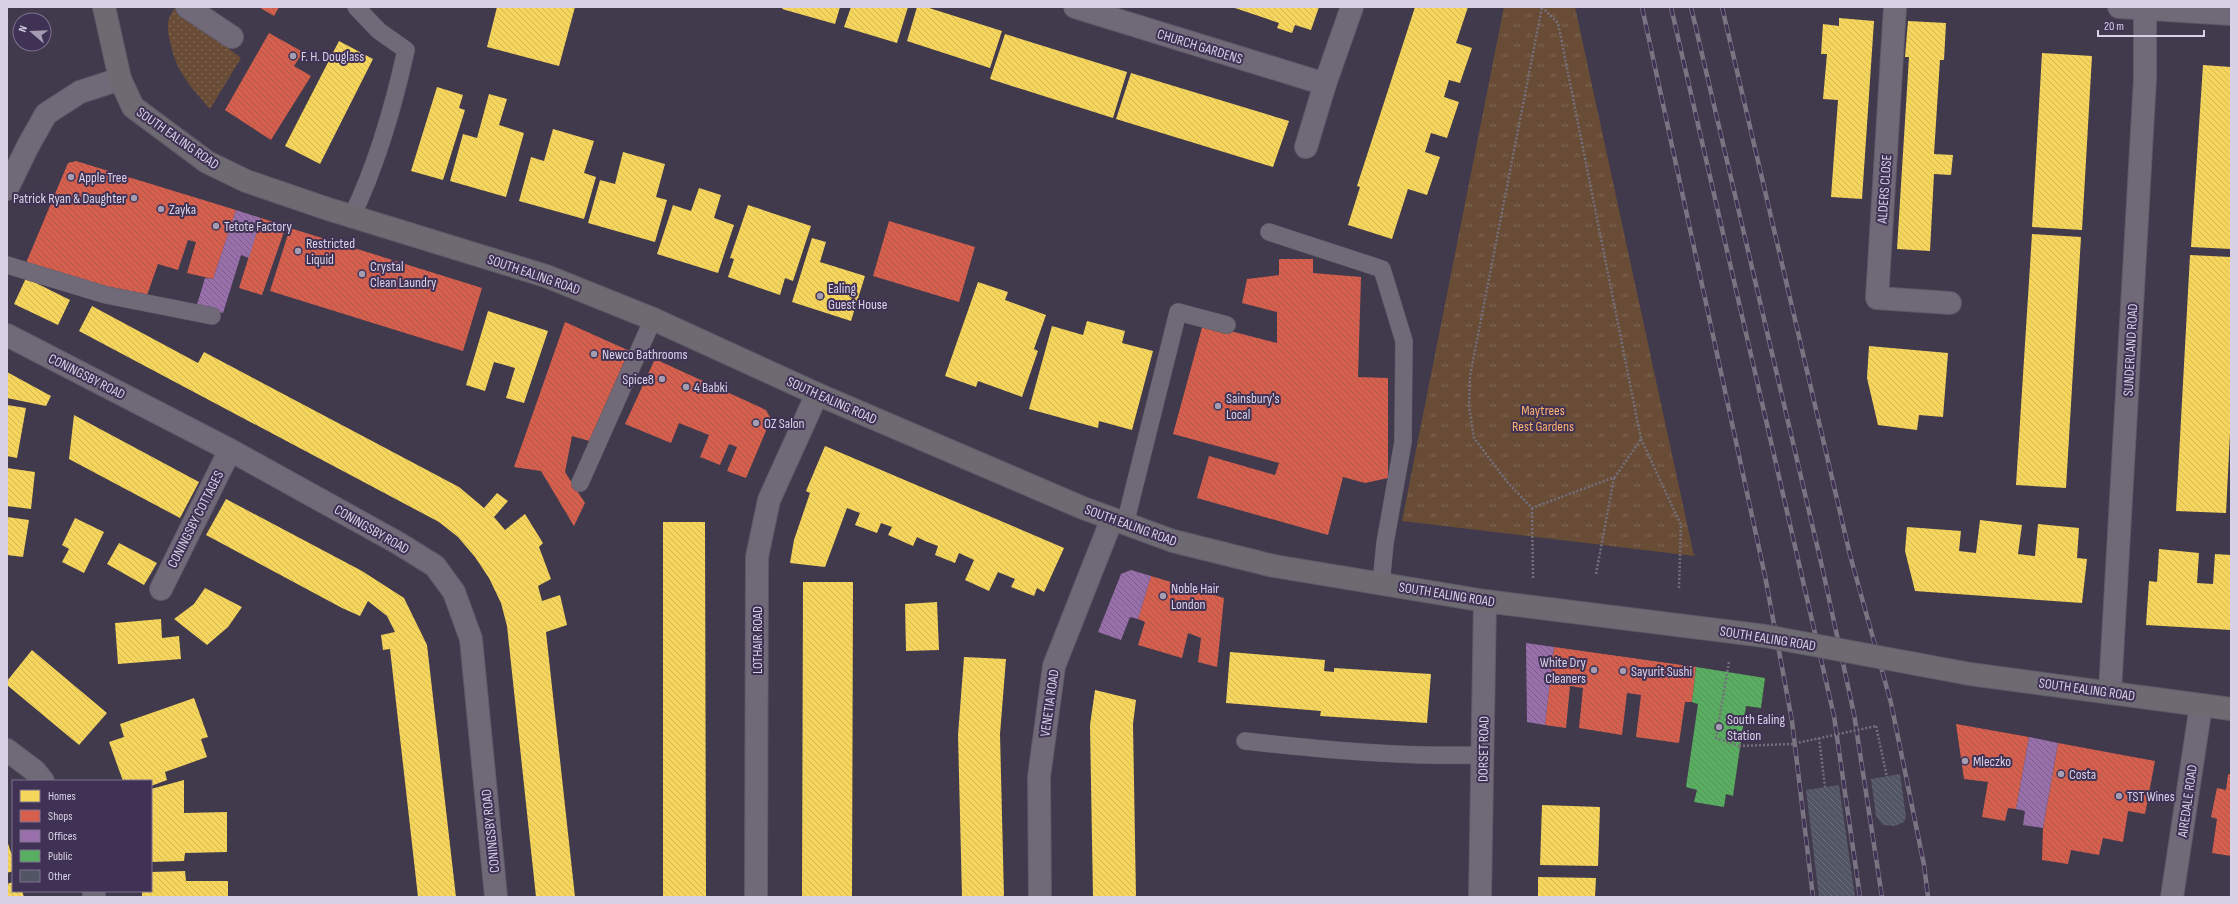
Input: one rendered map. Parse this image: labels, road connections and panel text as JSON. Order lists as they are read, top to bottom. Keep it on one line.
{"streets":{"main road":["SOUTH EALING ROAD"],"street":["CHURCH GARDENS","ALDERS CLOSE","SUNDERLAND ROAD","CONINGSBY ROAD","CONINGSBY COTTAGES","LOTHAIR ROAD","VENETIA ROAD","DORSET ROAD","AIREDALE ROAD"]},"crossings":[["SOUTH EALING ROAD","SUNDERLAND ROAD"],["SOUTH EALING ROAD","LOTHAIR ROAD"],["SOUTH EALING ROAD","VENETIA ROAD"],["SOUTH EALING ROAD","DORSET ROAD"],["SOUTH EALING ROAD","AIREDALE ROAD"],["CONINGSBY ROAD","CONINGSBY COTTAGES"]],"parks":["Maytrees Rest Gardens"],"places":["F. H. Douglass","Apple Tree","Patrick Ryan & Daughter","Zayka","Tetote Factory","Restricted Liquid","Crystal Clean Laundry","Ealing Guest House","Newco Bathrooms","Spice8","4 Babki","Sainsbury's Local","OZ Salon","Noble Hair London","White Dry Cleaners","Sayurit Sushi","South Ealing Station","Mleczko","Costa","TST Wines"],"legend":["Homes","Shops","Offices","Public","Other"],"scale_bar":"20 m","north":"left"}
